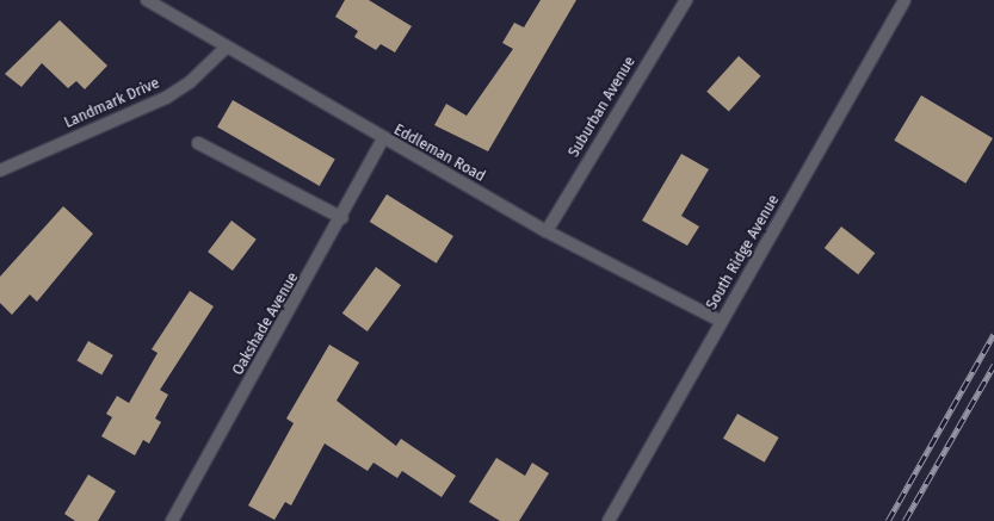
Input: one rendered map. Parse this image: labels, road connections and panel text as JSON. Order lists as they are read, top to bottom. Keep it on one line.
{"streets":{"street":["Landmark Drive","Suburban Avenue","Eddleman Road","South Ridge Avenue","Oakshade Avenue"]},"crossings":[["Landmark Drive","Eddleman Road"],["Suburban Avenue","Eddleman Road"],["Eddleman Road","South Ridge Avenue"],["Eddleman Road","Oakshade Avenue"]]}
